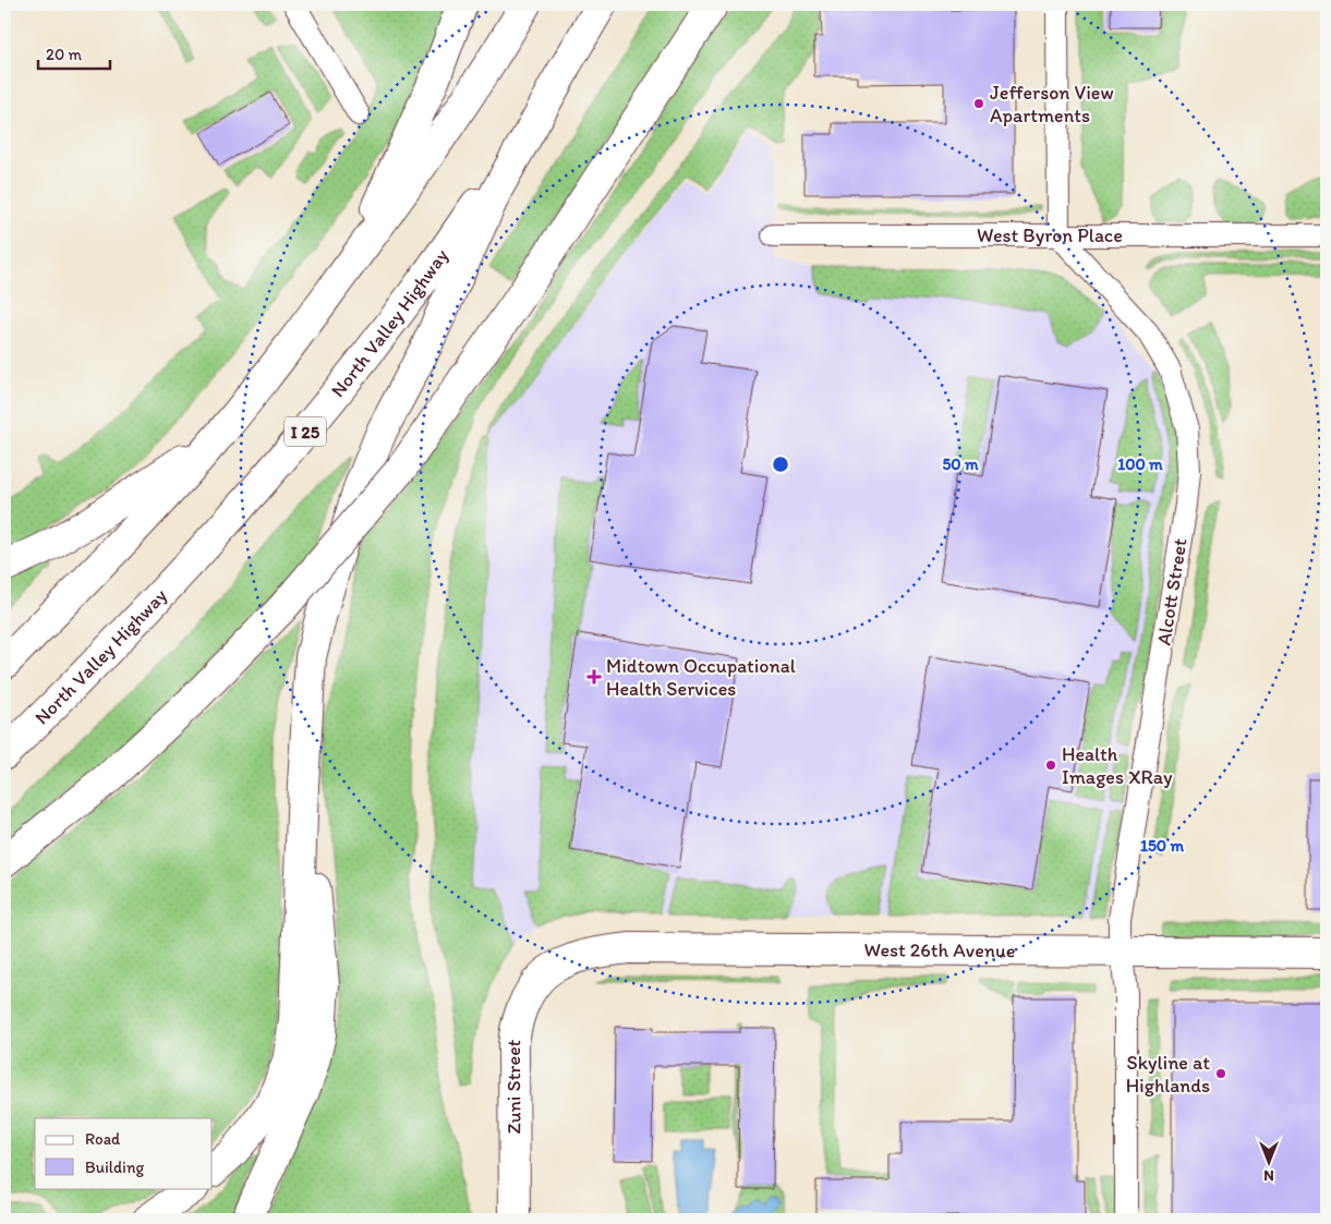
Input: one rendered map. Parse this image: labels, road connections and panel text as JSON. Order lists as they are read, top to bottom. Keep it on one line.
{"streets":{"main road":["North Valley Highway","I 25","West 26th Avenue","Zuni Street"],"street":["West Byron Place","Alcott Street"]},"crossings":[["West Byron Place","Alcott Street"],["Alcott Street","West 26th Avenue"],["West 26th Avenue","Zuni Street"]],"places":{"other":["Jefferson View Apartments","Health Images XRay","Skyline at Highlands"],"health":["Midtown Occupational Health Services"]},"legend":["Road","Building"],"scale_bar":"20 m","north":"bottom","rings":["50 m","100 m","150 m"]}
